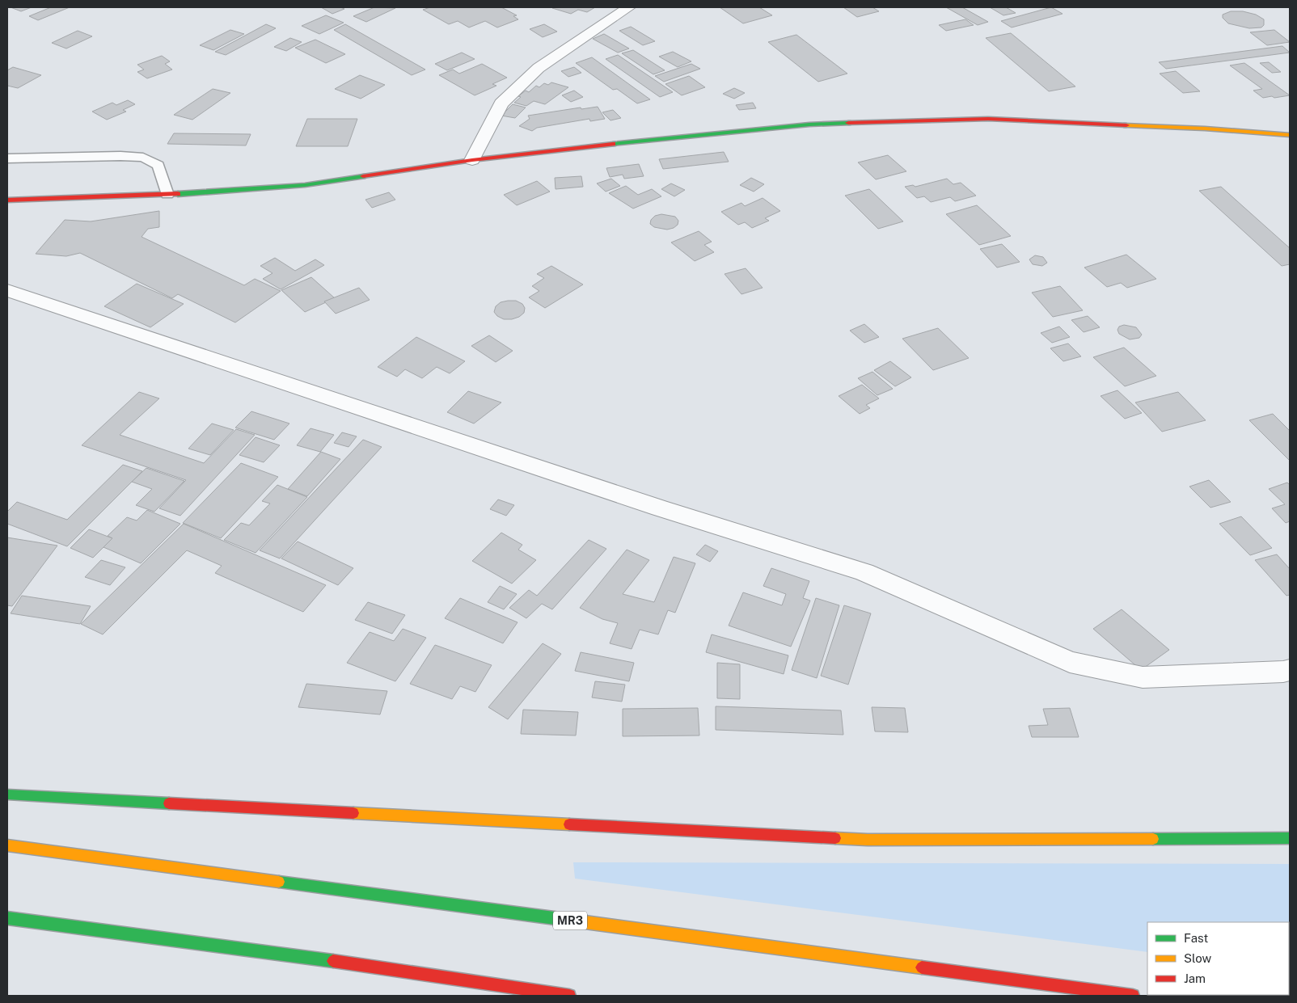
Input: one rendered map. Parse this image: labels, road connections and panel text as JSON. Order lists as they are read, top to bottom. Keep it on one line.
{"streets":{"main road":["MR3"]},"legend":["Fast","Slow","Jam"]}
